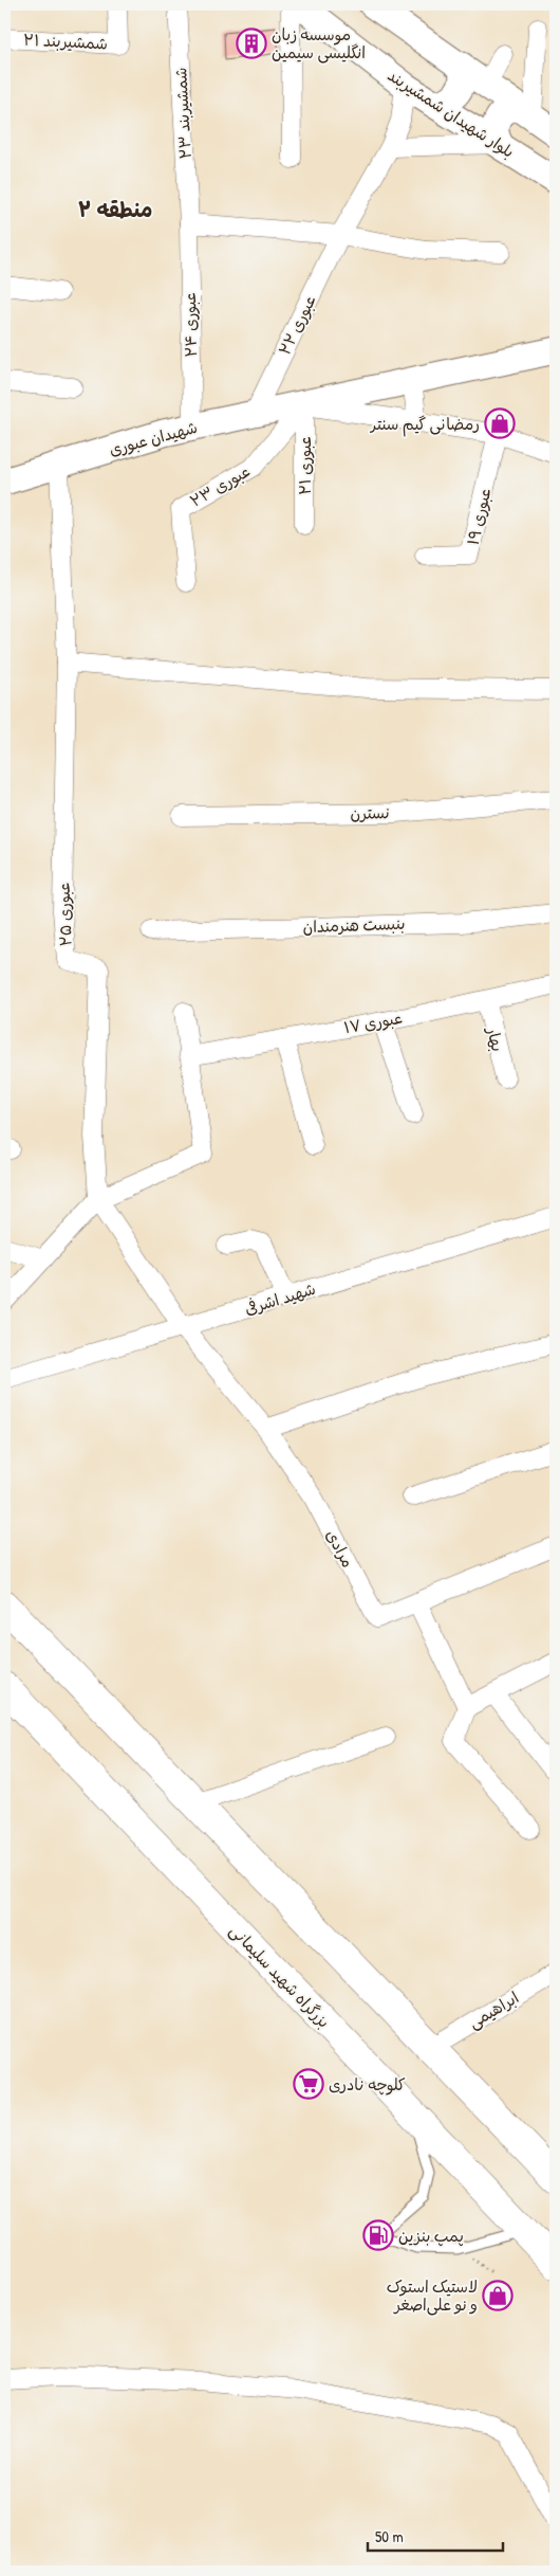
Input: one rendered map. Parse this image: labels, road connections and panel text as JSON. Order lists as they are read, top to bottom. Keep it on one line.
{"streets":{"highway":["بزرگراه شهید سلیمانی"],"main road":["بلوار شهیدان شمشیربند","شهیدان عبوری"],"street":["شمشیربند ۲۱","شمشیربند ۲۳","عبوری ۲۴","عبوری ۲۲","عبوری ۲۱","عبوری ۲۳","عبوری ۱۹","نسترن","عبوری ۲۵","بنبست هنرمندان","عبوری ۱۷","بهار","شهید اشرفی","مرادی","ابراهیمی"]},"crossings":[["شمشیربند ۲۳","عبوری ۲۴"],["بلوار شهیدان شمشیربند","عبوری ۲۲"],["عبوری ۲۴","شهیدان عبوری"],["عبوری ۲۲","شهیدان عبوری"],["شهیدان عبوری","عبوری ۲۱"],["شهیدان عبوری","عبوری ۲۳"],["شهیدان عبوری","عبوری ۱۹"],["شهیدان عبوری","عبوری ۲۵"],["عبوری ۲۱","عبوری ۲۳"],["عبوری ۲۵","مرادی"],["عبوری ۱۷","بهار"],["شهید اشرفی","مرادی"]],"districts":["منطقه ۲"],"places":{"building":["موسسه زبان انگلیسی سیمین"],"shop":["رمضانی گیم سنتر","لاستیک استوک و نو علی‌اصغر"],"supermarket":["کلوچه نادری"],"fuel station":["پمپ بنزین"]},"scale_bar":"50 m"}
